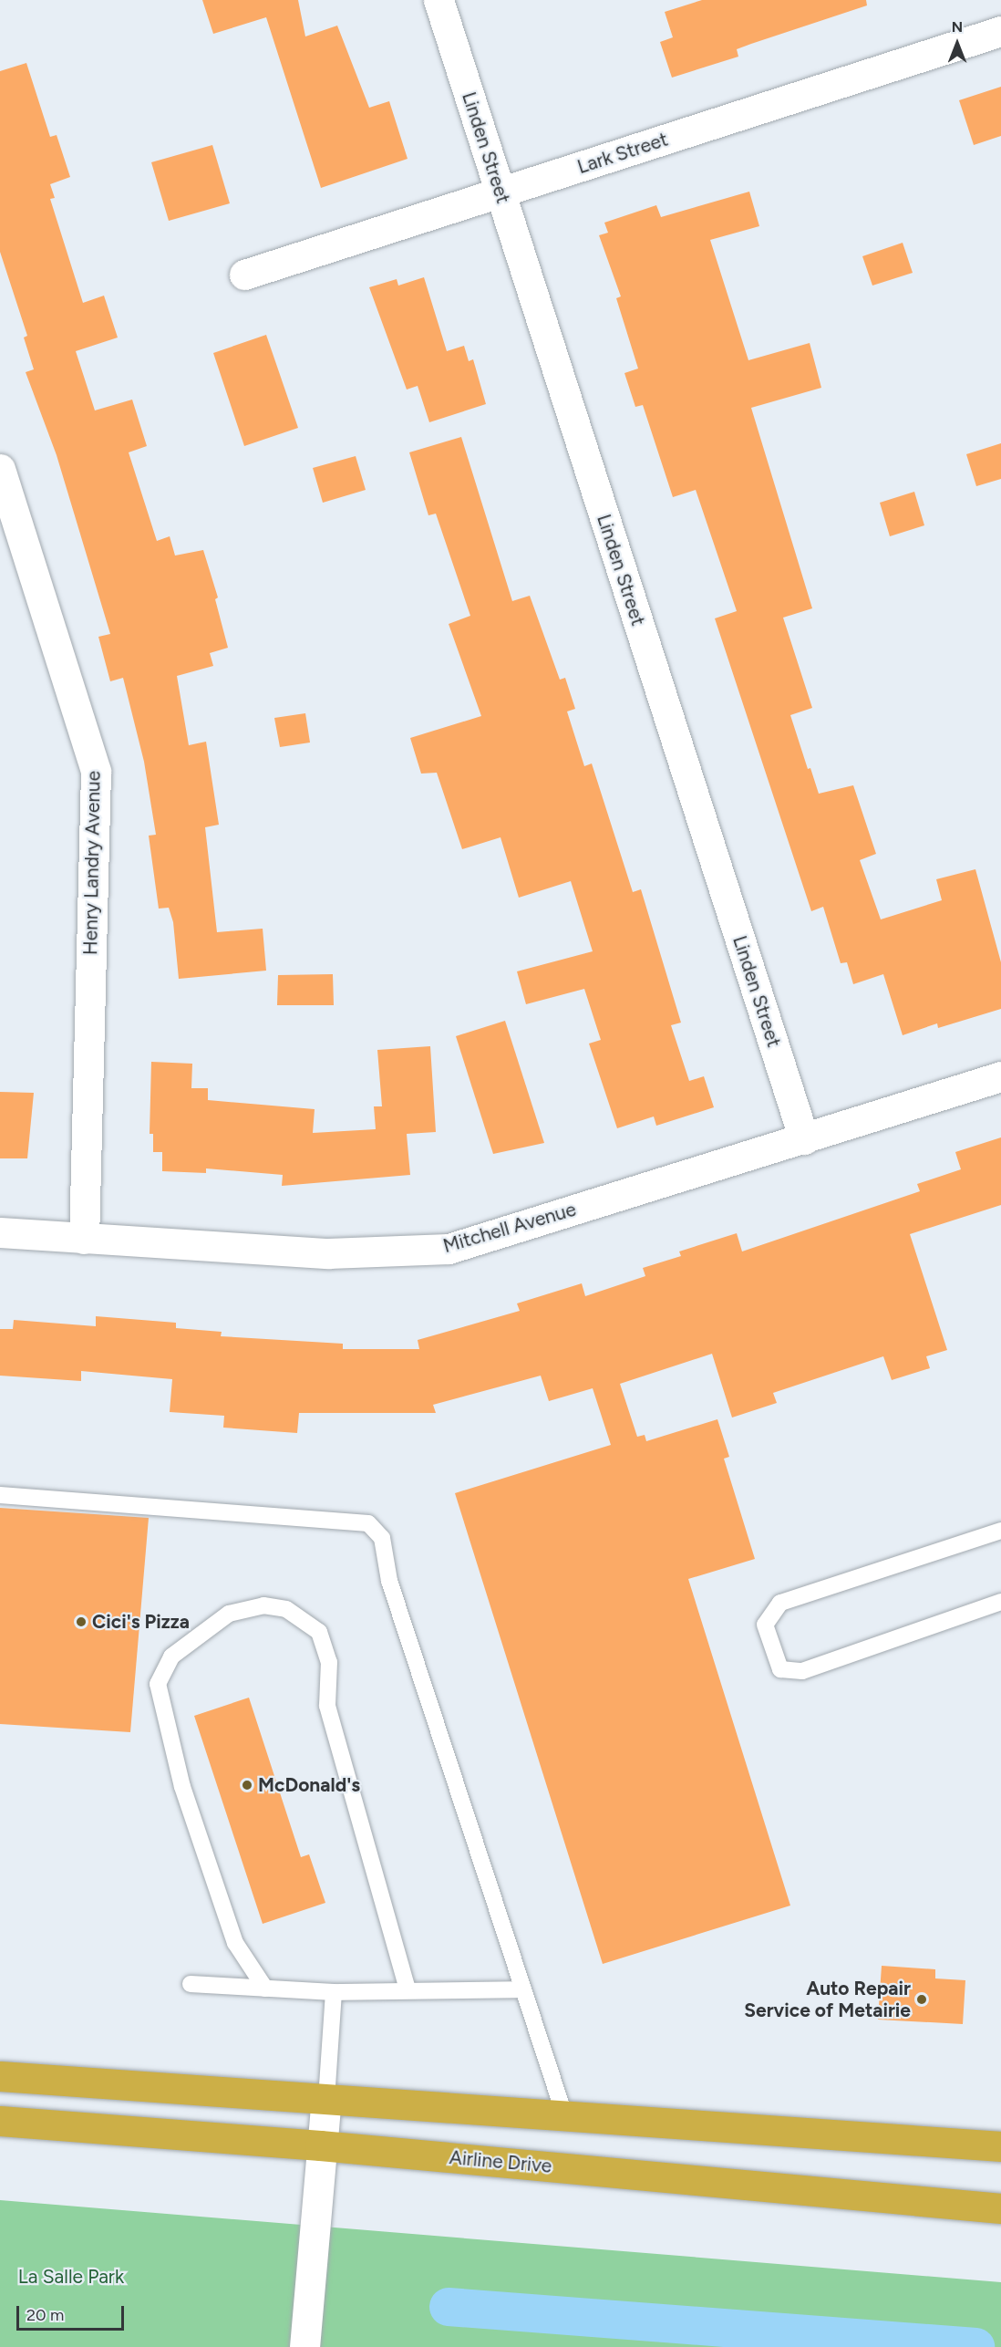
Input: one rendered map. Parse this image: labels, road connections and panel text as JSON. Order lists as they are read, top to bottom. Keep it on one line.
{"streets":{"highway":["Airline Drive"],"street":["Linden Street","Lark Street","Henry Landry Avenue","Mitchell Avenue"]},"crossings":[["Linden Street","Lark Street"],["Linden Street","Mitchell Avenue"],["Henry Landry Avenue","Mitchell Avenue"]],"parks":["La Salle Park"],"places":["Cici's Pizza","McDonald's","Auto Repair Service of Metairie"],"scale_bar":"20 m","north":"top"}
